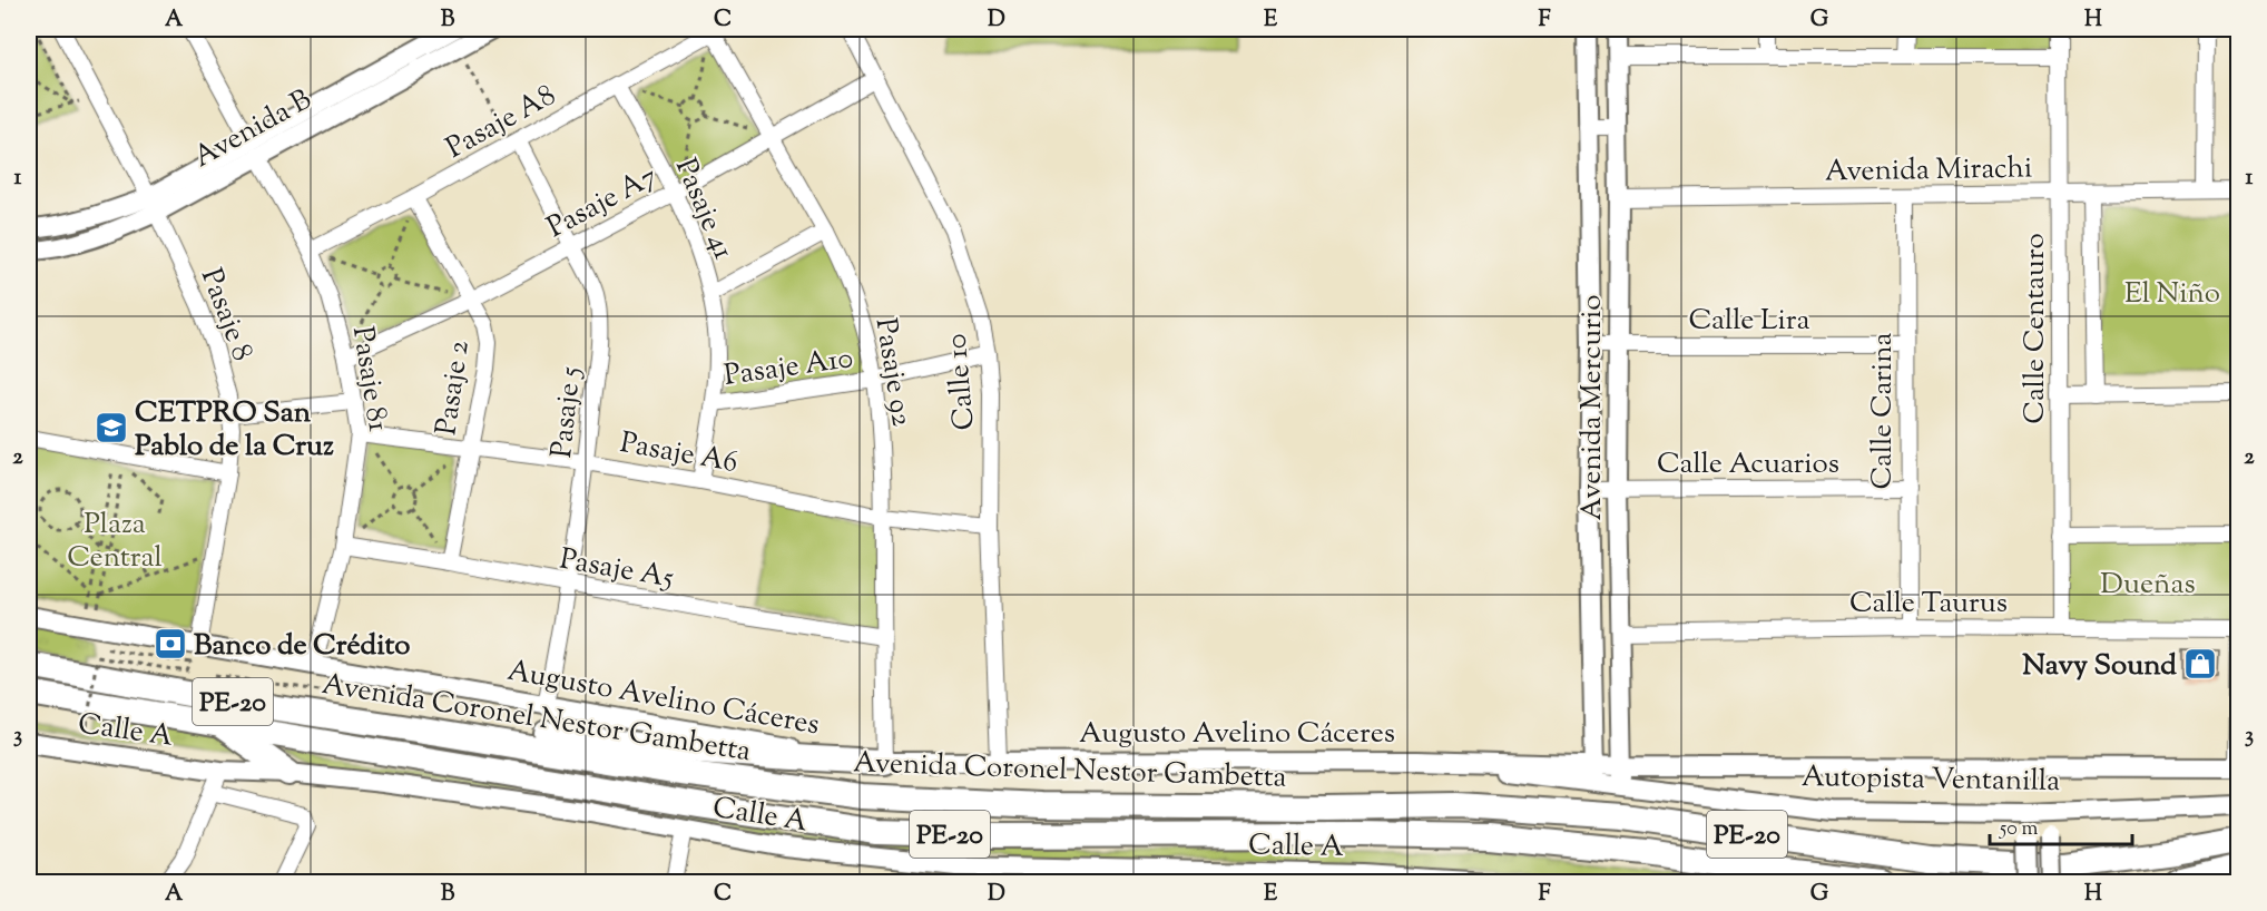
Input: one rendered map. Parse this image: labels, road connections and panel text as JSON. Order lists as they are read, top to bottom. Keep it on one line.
{"streets":{"highway":["PE-20","Avenida Coronel Nestor Gambetta"],"street":["Pasaje A8","Avenida B","Avenida Mirachi","Pasaje A7","Pasaje 41","Pasaje 8","Calle Lira","Calle Centauro","Pasaje A10","Pasaje 92","Pasaje 81","Calle 10","Pasaje 2","Avenida Mercurio","Calle Carina","Pasaje 5","Pasaje A6","Calle Acuarios","Pasaje A5","Calle Taurus","Augusto Avelino Cáceres","Calle A","Autopista Ventanilla"]},"crossings":[["Pasaje A8","Pasaje 41"],["Pasaje A8","Pasaje 92"],["Pasaje A8","Pasaje 81"],["Pasaje A8","Pasaje 2"],["Pasaje A8","Pasaje 5"],["Avenida B","Pasaje 8"],["Avenida B","Pasaje 81"],["Avenida Mirachi","Calle Centauro"],["Avenida Mirachi","Avenida Mercurio"],["Avenida Mirachi","Calle Carina"],["Pasaje A7","Pasaje 41"],["Pasaje A7","Pasaje 92"],["Pasaje A7","Pasaje 81"],["Pasaje A7","Calle 10"],["Pasaje A7","Pasaje 2"],["Pasaje A7","Pasaje 5"],["Pasaje 41","Pasaje A10"],["Pasaje 41","Pasaje A6"],["Pasaje 8","Augusto Avelino Cáceres"],["Calle Lira","Avenida Mercurio"],["Calle Lira","Calle Carina"],["Calle Centauro","Calle Taurus"],["Pasaje A10","Pasaje 92"],["Pasaje A10","Calle 10"],["Pasaje 92","Pasaje A6"],["Pasaje 92","Pasaje A5"],["Pasaje 92","Augusto Avelino Cáceres"],["Pasaje 81","Pasaje A6"],["Pasaje 81","Pasaje A5"],["Pasaje 81","Augusto Avelino Cáceres"],["Calle 10","Pasaje A6"],["Calle 10","Augusto Avelino Cáceres"],["Pasaje 2","Pasaje A6"],["Pasaje 2","Pasaje A5"],["Avenida Mercurio","Calle Acuarios"],["Avenida Mercurio","Calle Taurus"],["Avenida Mercurio","Augusto Avelino Cáceres"],["Avenida Mercurio","Autopista Ventanilla"],["Calle Carina","Calle Acuarios"],["Calle Carina","Calle Taurus"],["Pasaje 5","Pasaje A6"],["Pasaje 5","Pasaje A5"],["Pasaje 5","Augusto Avelino Cáceres"],["Augusto Avelino Cáceres","Autopista Ventanilla"],["PE-20","Avenida Coronel Nestor Gambetta"]],"parks":["El Niño","Plaza Central","Dueñas"],"places":{"school or university":["CETPRO San Pablo de la Cruz"],"bank":["Banco de Crédito"],"shop":["Navy Sound"]},"scale_bar":"50 m","grid":{"columns":["A","B","C","D","E","F","G","H"],"rows":["1","2","3"]}}
